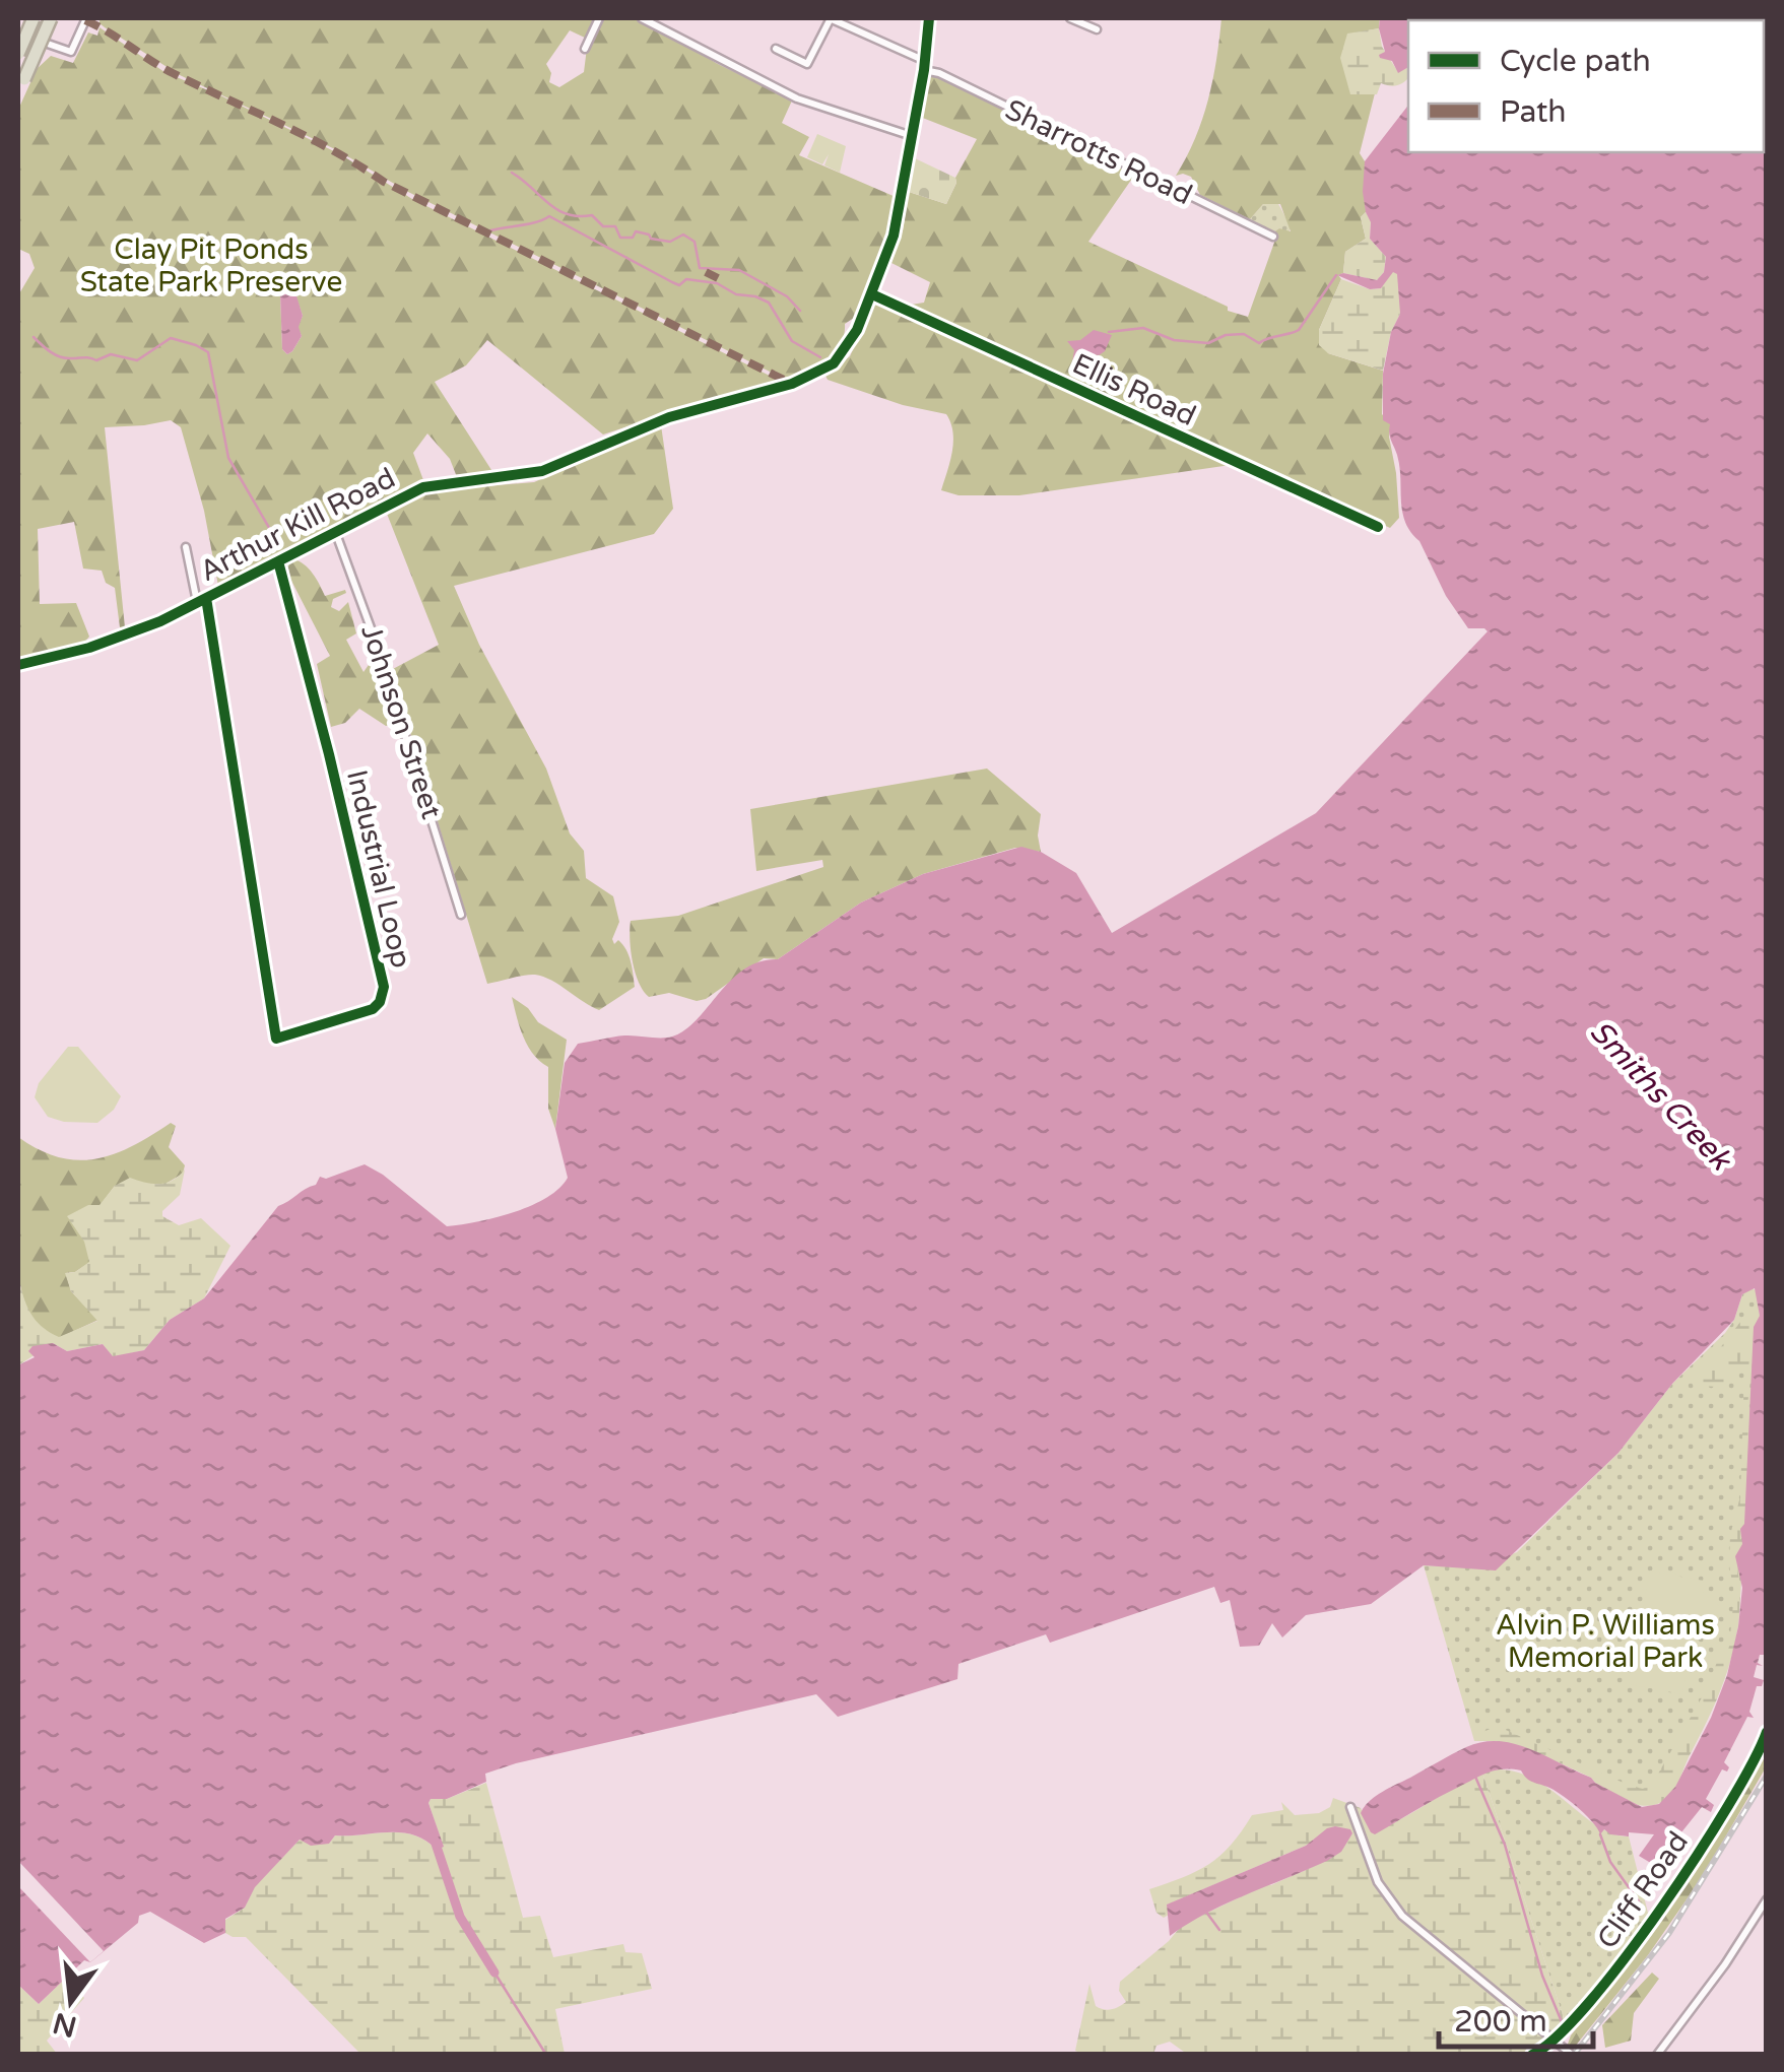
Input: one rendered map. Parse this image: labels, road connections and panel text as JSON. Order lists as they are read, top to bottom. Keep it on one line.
{"streets":{"street":["Sharrotts Road","Ellis Road","Arthur Kill Road","Johnson Street","Industrial Loop","Cliff Road"]},"crossings":[["Sharrotts Road","Arthur Kill Road"],["Ellis Road","Arthur Kill Road"],["Arthur Kill Road","Johnson Street"],["Arthur Kill Road","Industrial Loop"]],"water":["Smiths Creek"],"parks":["Clay Pit Ponds State Park Preserve","Alvin P. Williams Memorial Park"],"legend":["Cycle path","Path"],"scale_bar":"200 m","north":"bottom"}
